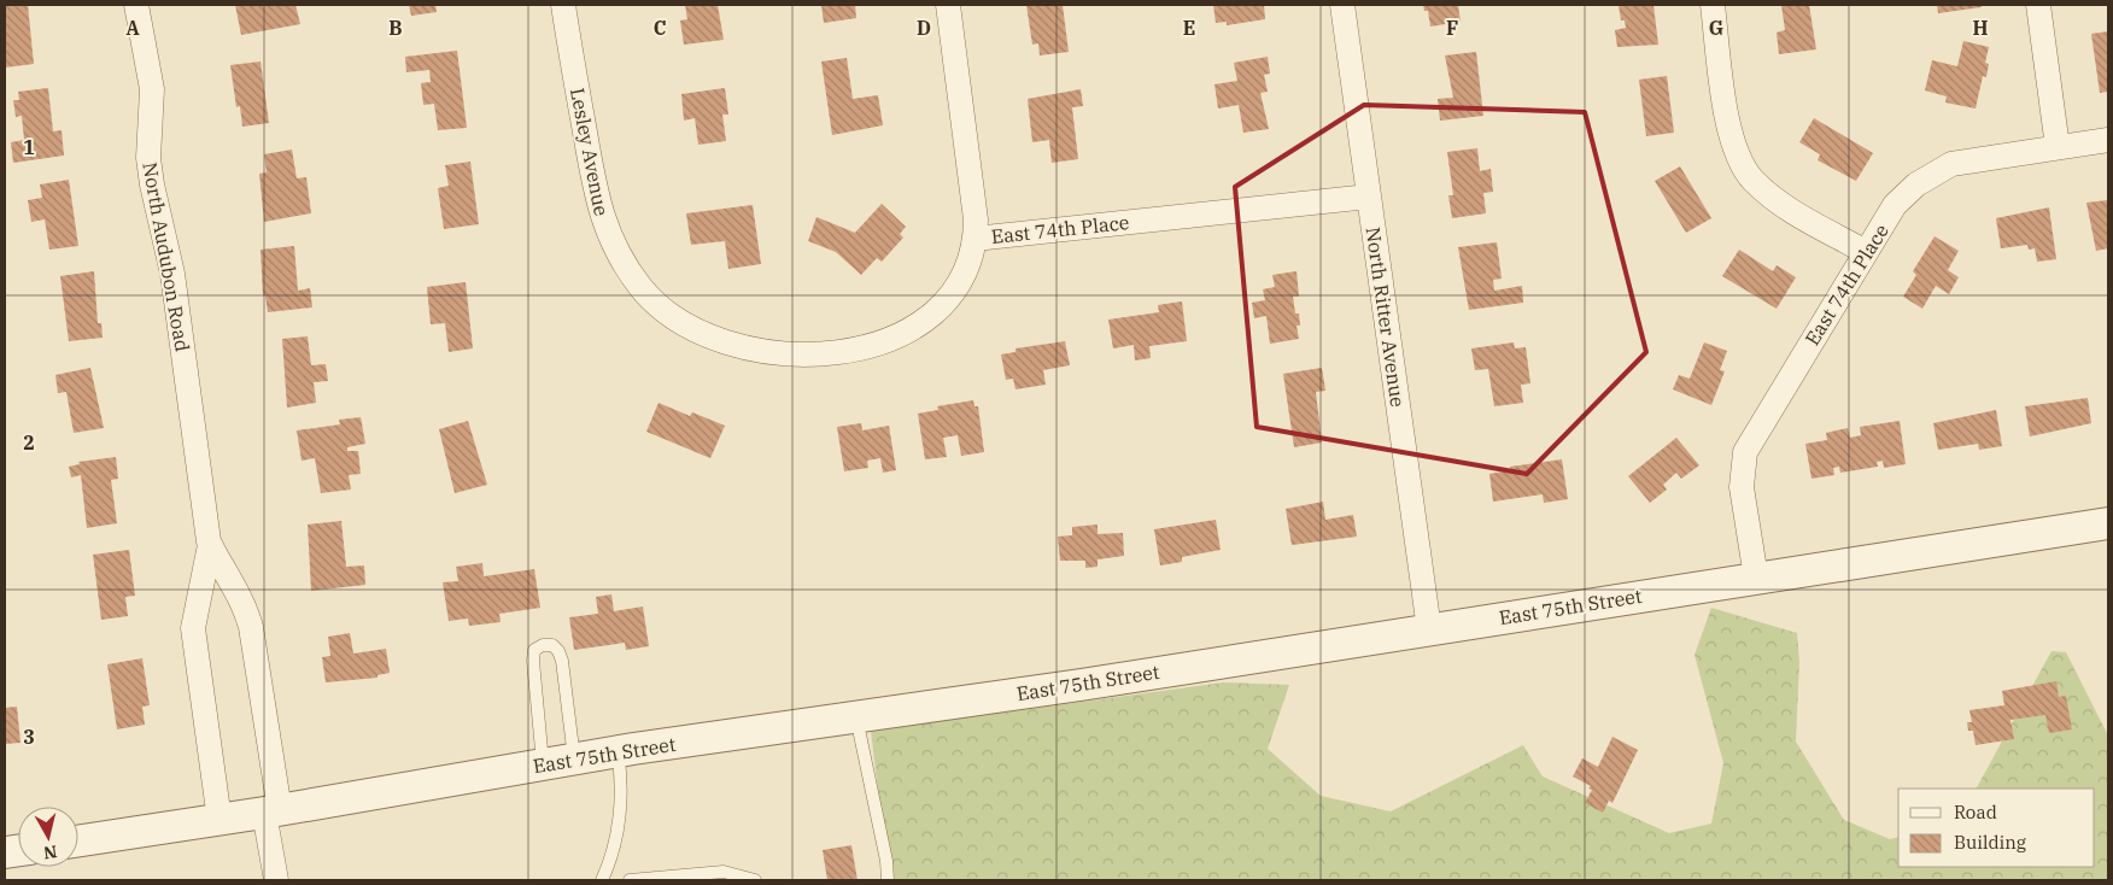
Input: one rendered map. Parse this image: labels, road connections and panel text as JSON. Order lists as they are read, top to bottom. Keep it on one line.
{"streets":{"street":["Lesley Avenue","East 74th Place","North Audubon Road","North Ritter Avenue","East 75th Street"]},"crossings":[["Lesley Avenue","East 74th Place"],["East 74th Place","North Ritter Avenue"],["East 74th Place","East 75th Street"],["North Audubon Road","East 75th Street"],["North Ritter Avenue","East 75th Street"]],"legend":["Road","Building"],"north":"bottom","grid":{"columns":["A","B","C","D","E","F","G","H"],"rows":["1","2","3"]}}
